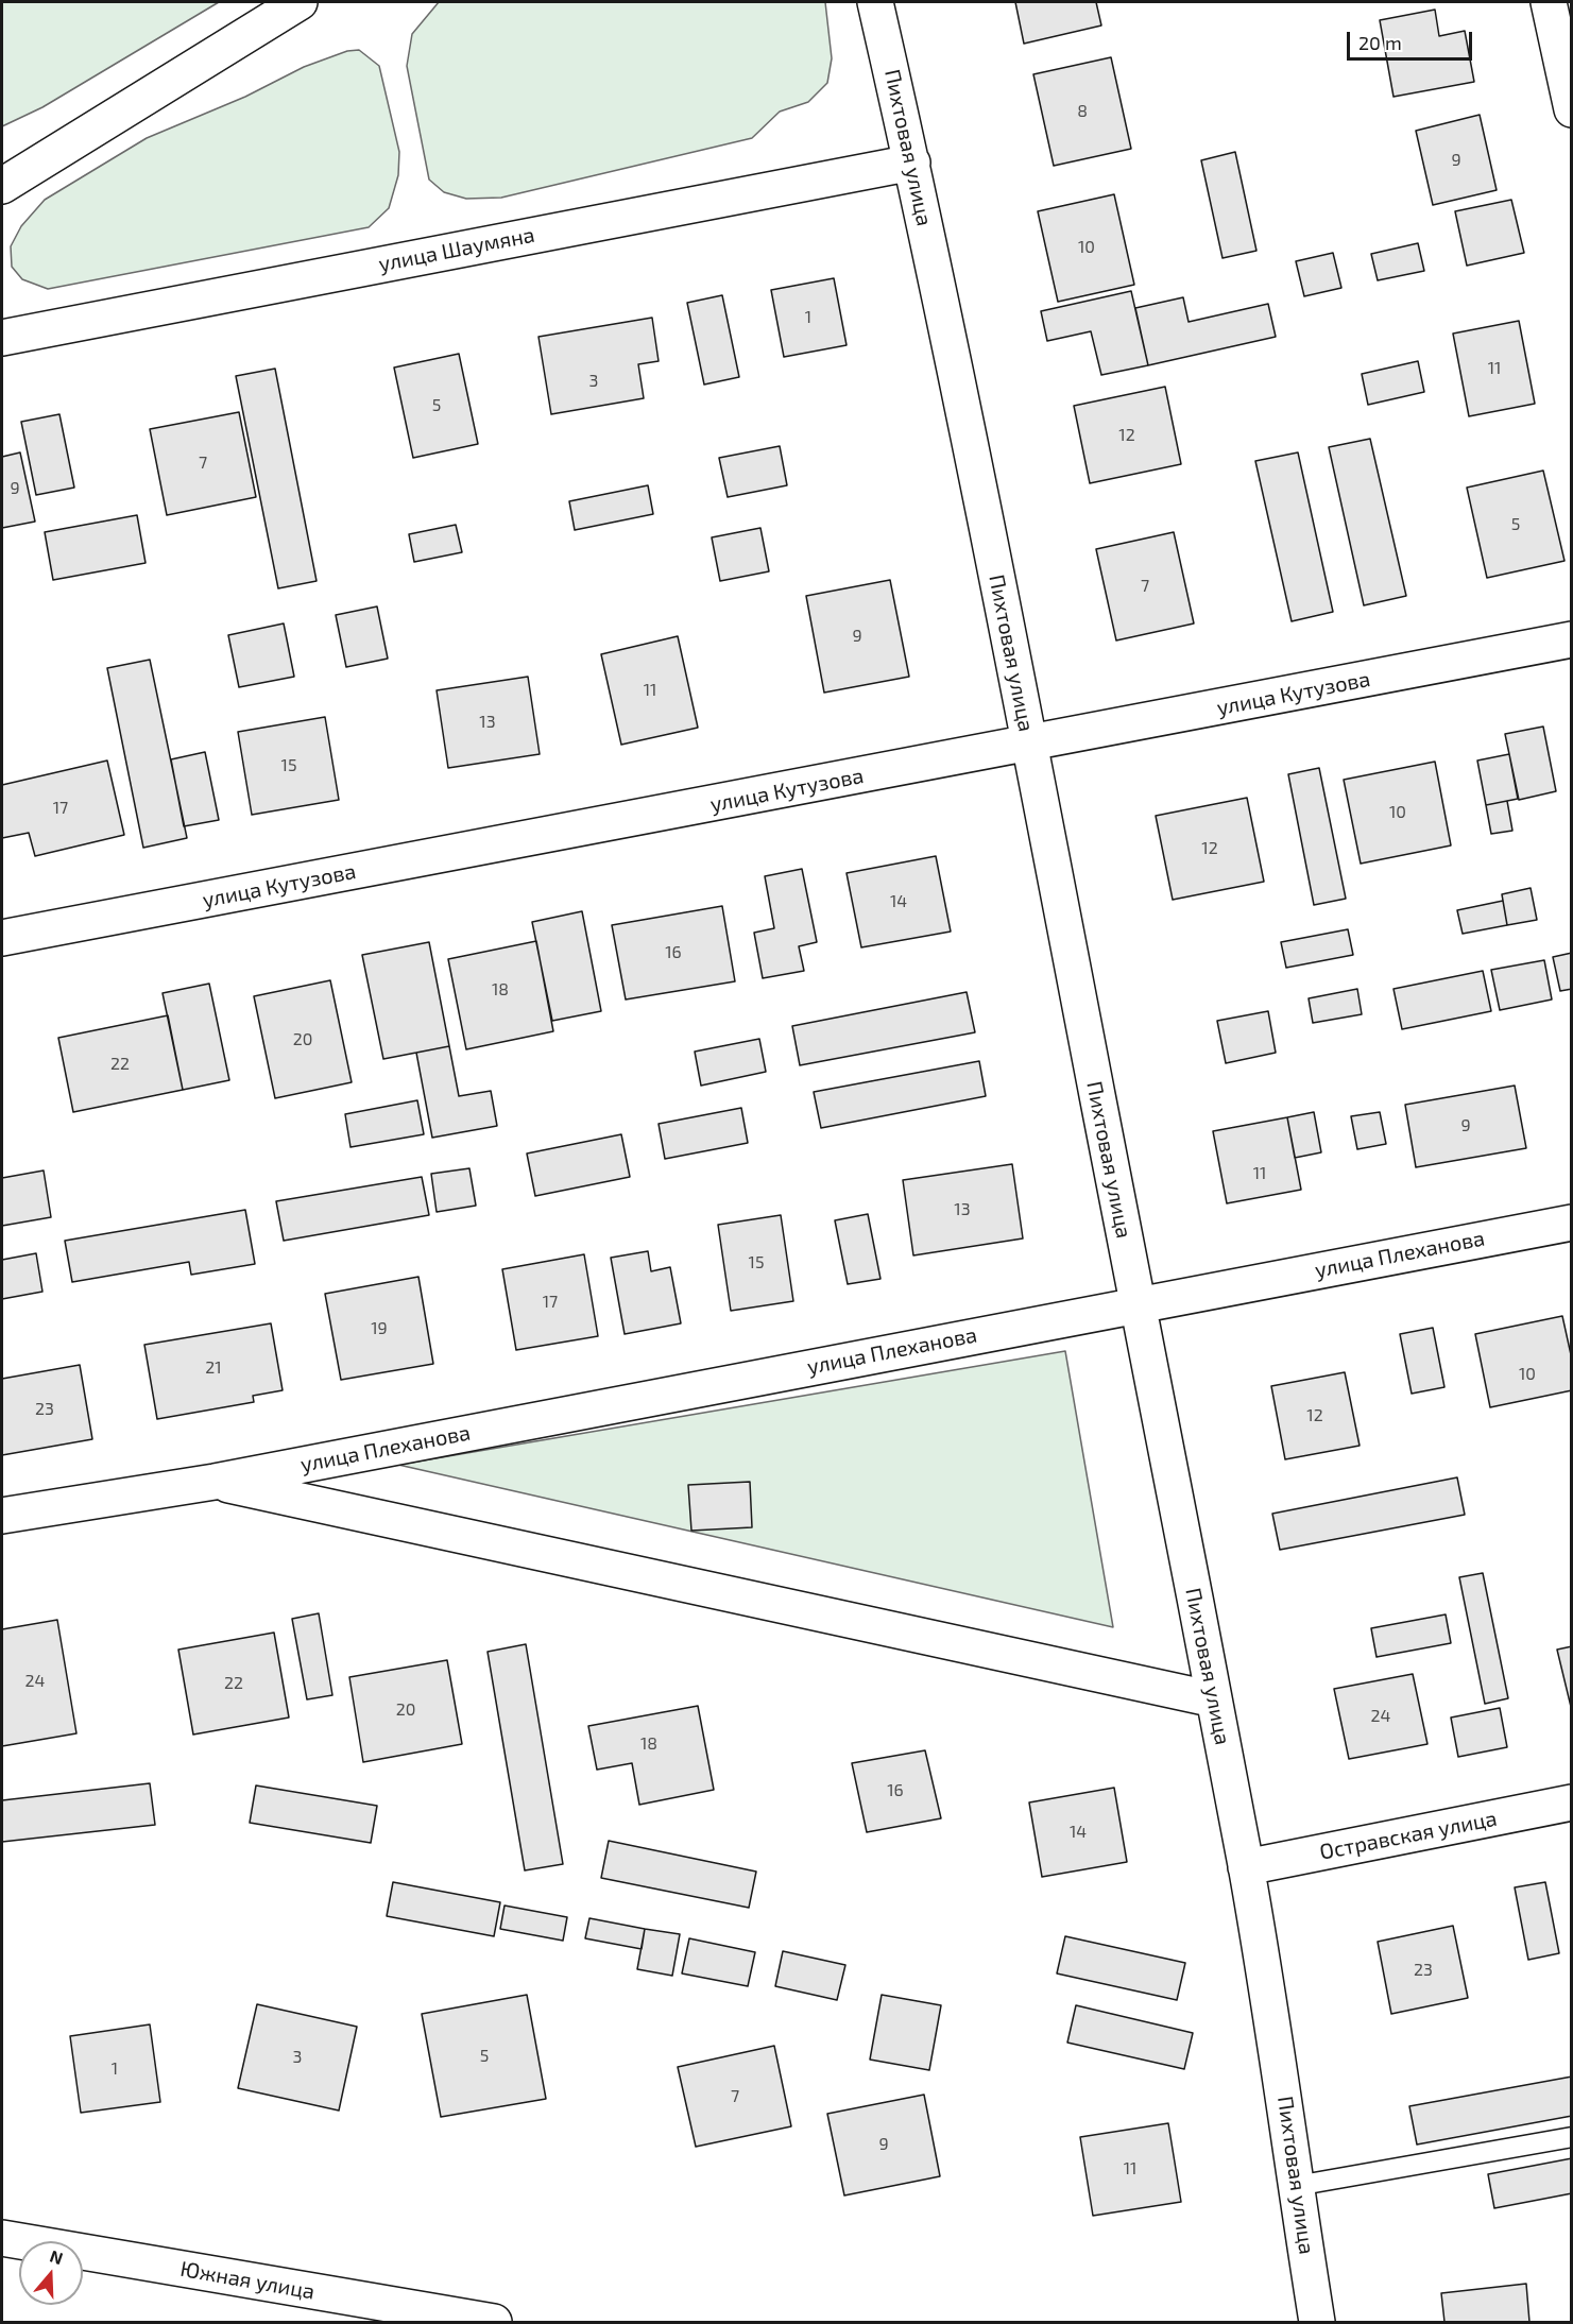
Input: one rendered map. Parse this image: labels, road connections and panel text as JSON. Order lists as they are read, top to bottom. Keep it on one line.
{"streets":{"street":["Пихтовая улица","улица Шаумяна","улица Кутузова","улица Плеханова","Остравская улица","Южная улица"]},"crossings":[["Пихтовая улица","улица Шаумяна"],["Пихтовая улица","улица Кутузова"],["Пихтовая улица","улица Плеханова"],["Пихтовая улица","Остравская улица"]],"house_numbers":["8","9","10","1","11","3","5","12","7","9","5","7","9","11","13","15","17","10","12","14","16","18","20","22","9","11","13","15","17","19","21","10","23","12","24","22","20","24","18","16","14","23","5","3","1","7","9","11"],"scale_bar":"20 m","north":"top"}
